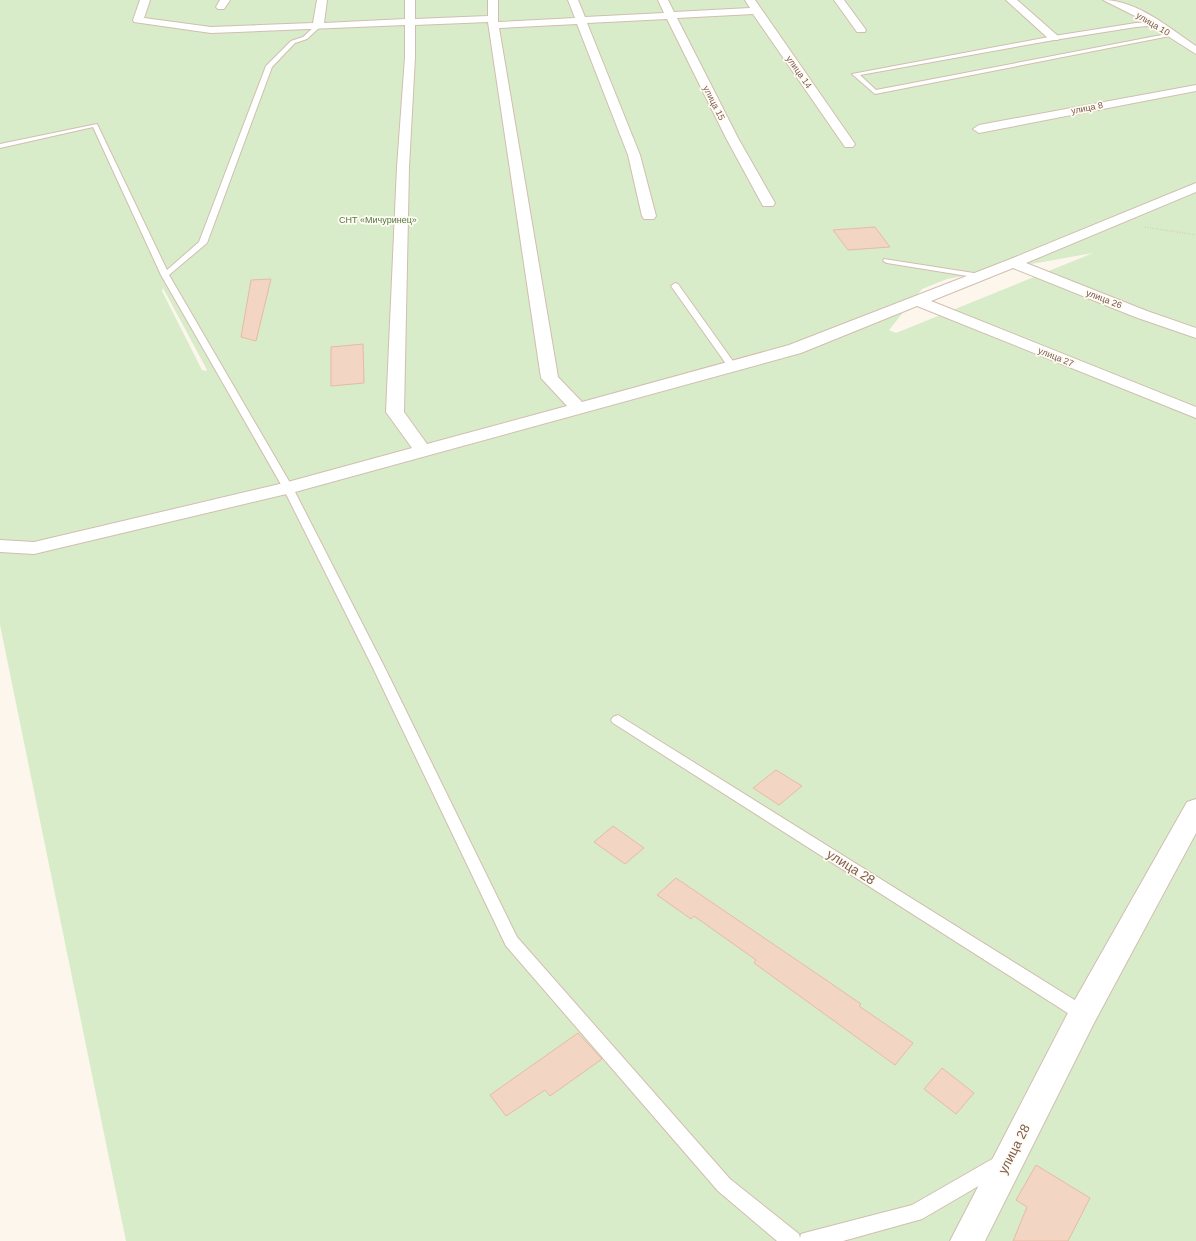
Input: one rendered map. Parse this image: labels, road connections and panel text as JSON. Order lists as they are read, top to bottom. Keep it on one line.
{"streets":{"street":["улица 10","улица 14","улица 15","улица 8","улица 26","улица 27","улица 28"]},"parks":["СНТ «Мичуринец»"]}
